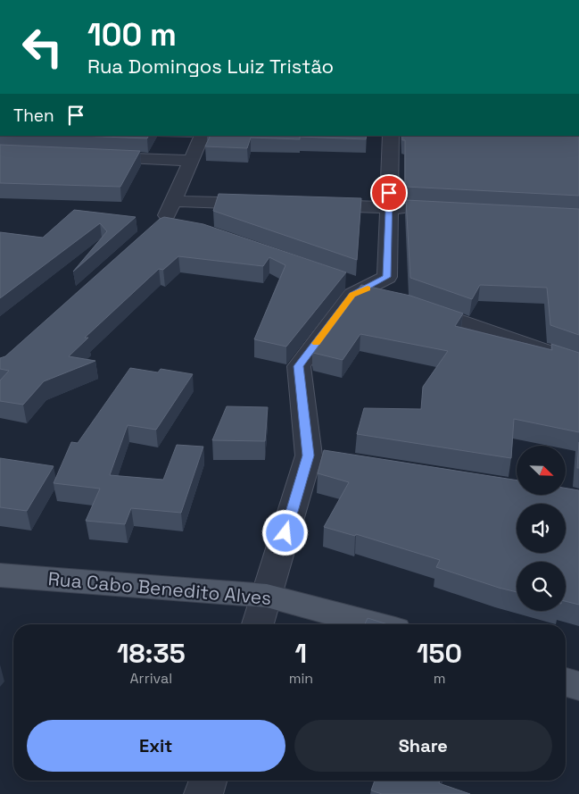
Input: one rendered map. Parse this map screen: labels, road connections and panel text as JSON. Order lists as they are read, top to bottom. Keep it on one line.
{"streets":{"main road":["Rua Cabo Benedito Alves"]},"north":"bottom right","page":{"turn":["100 m","Rua Domingos Luiz Tristão"],"then":"Then","eta":["18:35","Arrival","1","min","150","m"],"buttons":["Exit","Share"]}}
